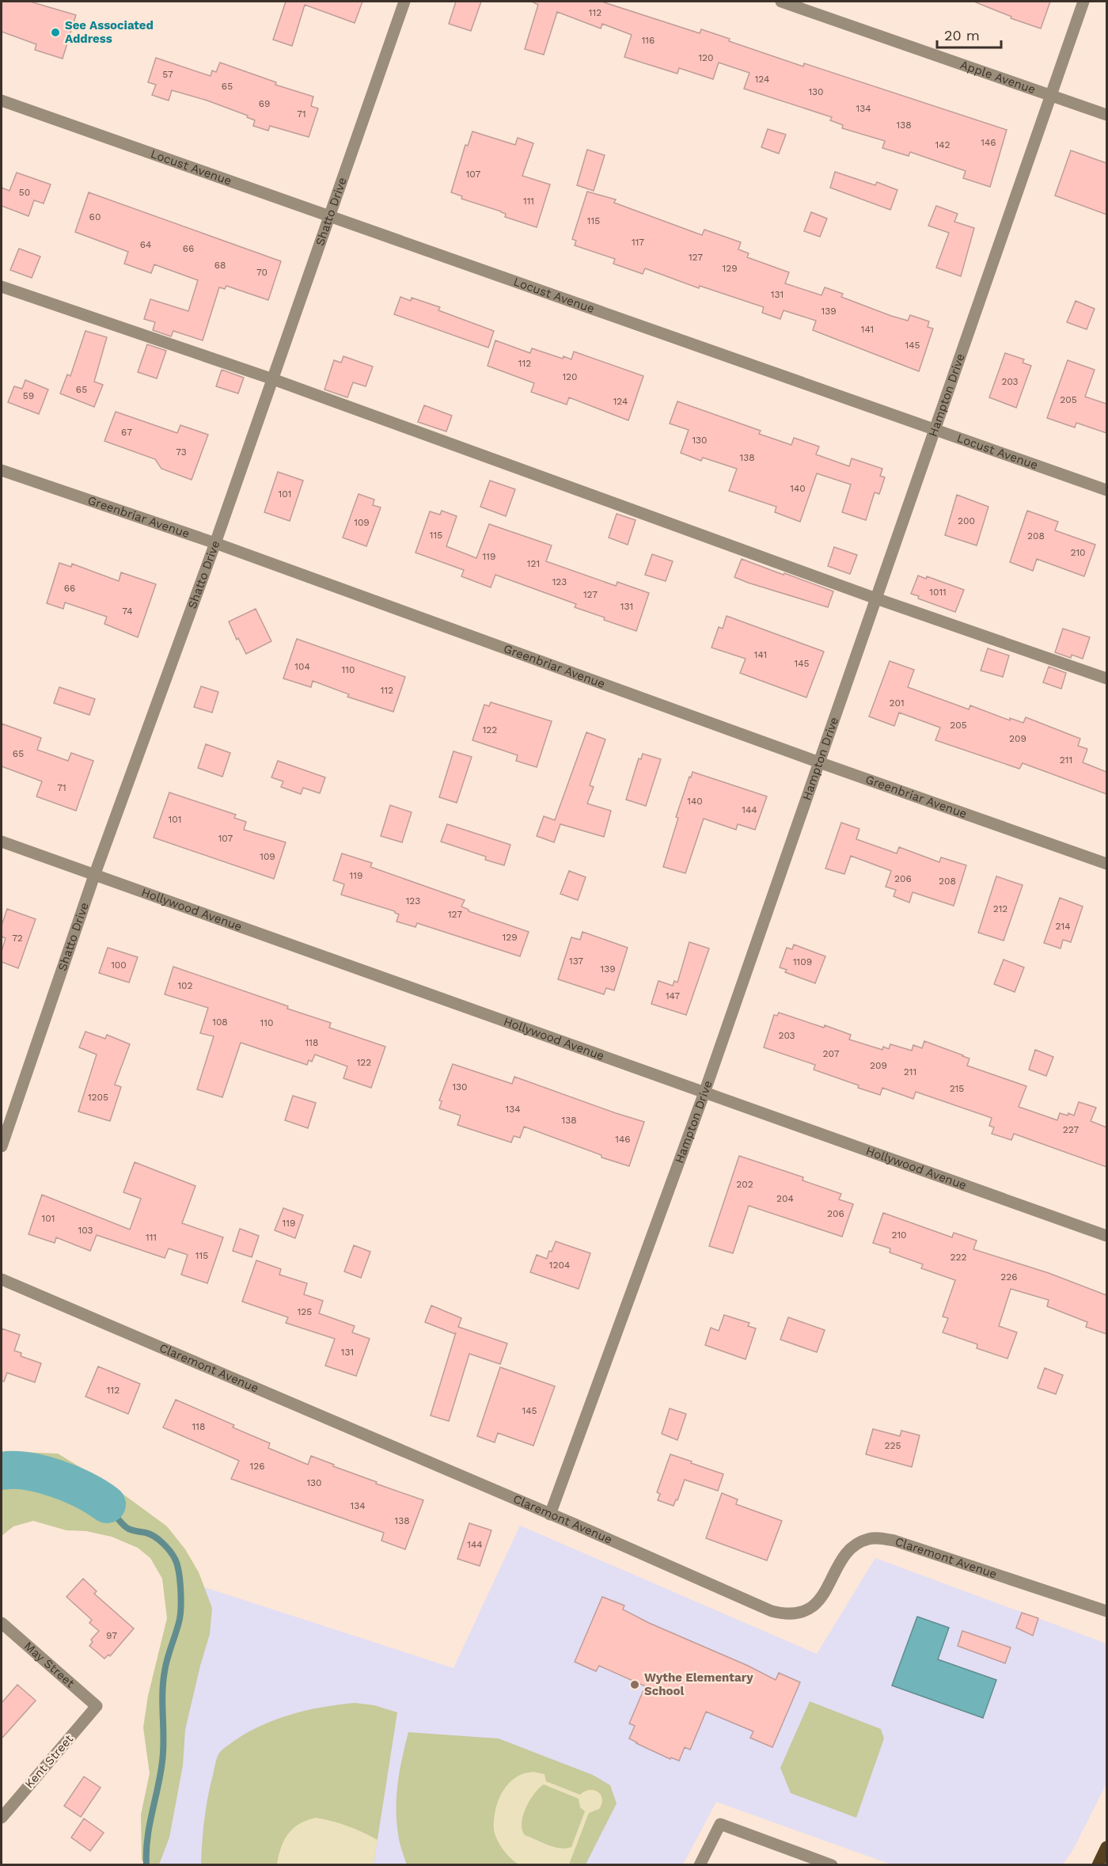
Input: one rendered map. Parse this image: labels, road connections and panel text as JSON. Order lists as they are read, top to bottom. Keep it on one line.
{"streets":{"street":["Apple Avenue","Locust Avenue","Shatto Drive","Hampton Drive","Greenbriar Avenue","Hollywood Avenue","Claremont Avenue","May Street","Kent Street"]},"crossings":[["Apple Avenue","Hampton Drive"],["Locust Avenue","Shatto Drive"],["Locust Avenue","Hampton Drive"],["Shatto Drive","Greenbriar Avenue"],["Shatto Drive","Hollywood Avenue"],["Hampton Drive","Greenbriar Avenue"],["Hampton Drive","Hollywood Avenue"],["Hampton Drive","Claremont Avenue"],["May Street","Kent Street"]],"places":["See Associated Address","Wythe Elementary School"],"house_numbers":["112","116","120","57","124","65","130","69","134","71","138","146","142","107","50","111","60","115","117","64","66","127","68","129","70","131","139","141","145","112","120","203","65","59","205","124","67","130","73","138","140","101","200","109","115","208","210","119","121","123","66","1011","127","131","74","141","145","104","110","112","201","205","122","209","65","211","71","140","144","101","107","109","119","206","208","123","212","127","214","129","72","137","1109","100","139","102","147","108","110","203","118","207","122","209","211","130","215","1205","134","138","227","146","202","204","206","101","119","103","210","111","115","222","1204","226","125","131","112","145","118","225","126","130","134","138","144","97"],"scale_bar":"20 m"}
